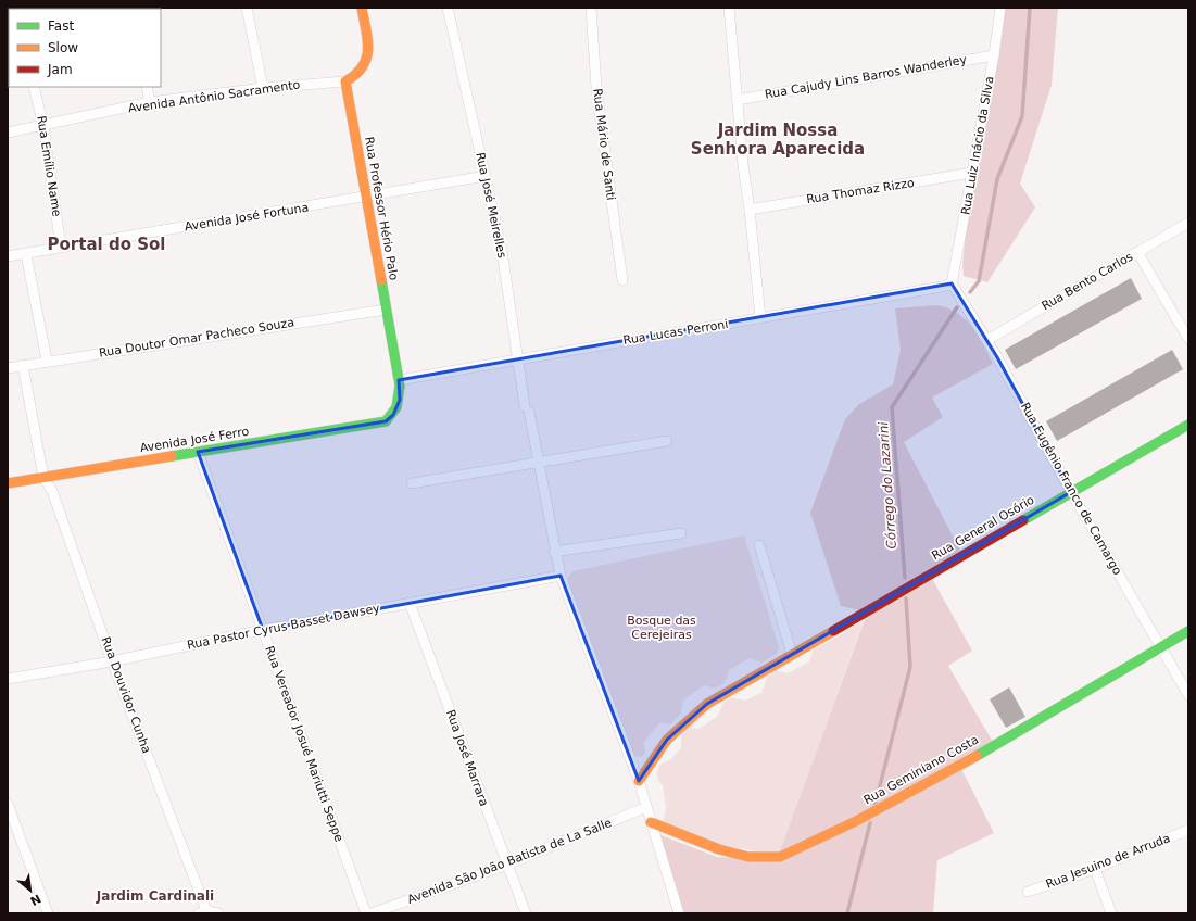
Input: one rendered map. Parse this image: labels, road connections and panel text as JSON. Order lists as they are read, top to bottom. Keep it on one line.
{"streets":{"street":["Rua Cajudy Lins Barros Wanderley","Avenida Antônio Sacramento","Rua Mário de Santi","Rua Luiz Inácio da Silva","Rua Emílio Name","Rua Thomaz Rizzo","Rua José Meirelles","Rua Professor Hério Palo","Avenida José Fortuna","Rua Bento Carlos","Rua Lucas Perroni","Rua Doutor Omar Pacheco Souza","Avenida José Ferro","Rua Eugênio Franco de Camargo","Rua General Osório","Rua Pastor Cyrus Basset Dawsey","Rua Douvidor Cunha","Rua Vereador Josué Mariutti Seppe","Rua José Marrara","Rua Geminiano Costa","Avenida São João Batista de La Salle","Rua Jesuino de Arruda"]},"crossings":[["Rua Cajudy Lins Barros Wanderley","Rua Luiz Inácio da Silva"],["Avenida Antônio Sacramento","Rua Emílio Name"],["Avenida Antônio Sacramento","Rua Professor Hério Palo"],["Rua Luiz Inácio da Silva","Rua Thomaz Rizzo"],["Rua Luiz Inácio da Silva","Rua Lucas Perroni"],["Rua Luiz Inácio da Silva","Rua Eugênio Franco de Camargo"],["Rua Emílio Name","Avenida José Fortuna"],["Rua José Meirelles","Avenida José Fortuna"],["Rua José Meirelles","Rua Lucas Perroni"],["Rua José Meirelles","Rua General Osório"],["Rua José Meirelles","Rua Pastor Cyrus Basset Dawsey"],["Rua José Meirelles","Rua Geminiano Costa"],["Rua José Meirelles","Avenida São João Batista de La Salle"],["Rua Professor Hério Palo","Avenida José Fortuna"],["Rua Professor Hério Palo","Rua Lucas Perroni"],["Rua Professor Hério Palo","Rua Doutor Omar Pacheco Souza"],["Rua Professor Hério Palo","Avenida José Ferro"],["Rua Bento Carlos","Rua Eugênio Franco de Camargo"],["Rua Lucas Perroni","Rua Eugênio Franco de Camargo"],["Avenida José Ferro","Rua Douvidor Cunha"],["Avenida José Ferro","Rua Vereador Josué Mariutti Seppe"],["Rua Eugênio Franco de Camargo","Rua General Osório"],["Rua Eugênio Franco de Camargo","Rua Geminiano Costa"],["Rua Pastor Cyrus Basset Dawsey","Rua Douvidor Cunha"],["Rua Pastor Cyrus Basset Dawsey","Rua Vereador Josué Mariutti Seppe"],["Rua Pastor Cyrus Basset Dawsey","Rua José Marrara"],["Rua José Marrara","Avenida São João Batista de La Salle"]],"districts":["Jardim Nossa Senhora Aparecida","Portal do Sol","Jardim Cardinali"],"water":["Córrego do Lazarini"],"parks":["Bosque das Cerejeiras"],"legend":["Fast","Slow","Jam"],"north":"bottom right"}
